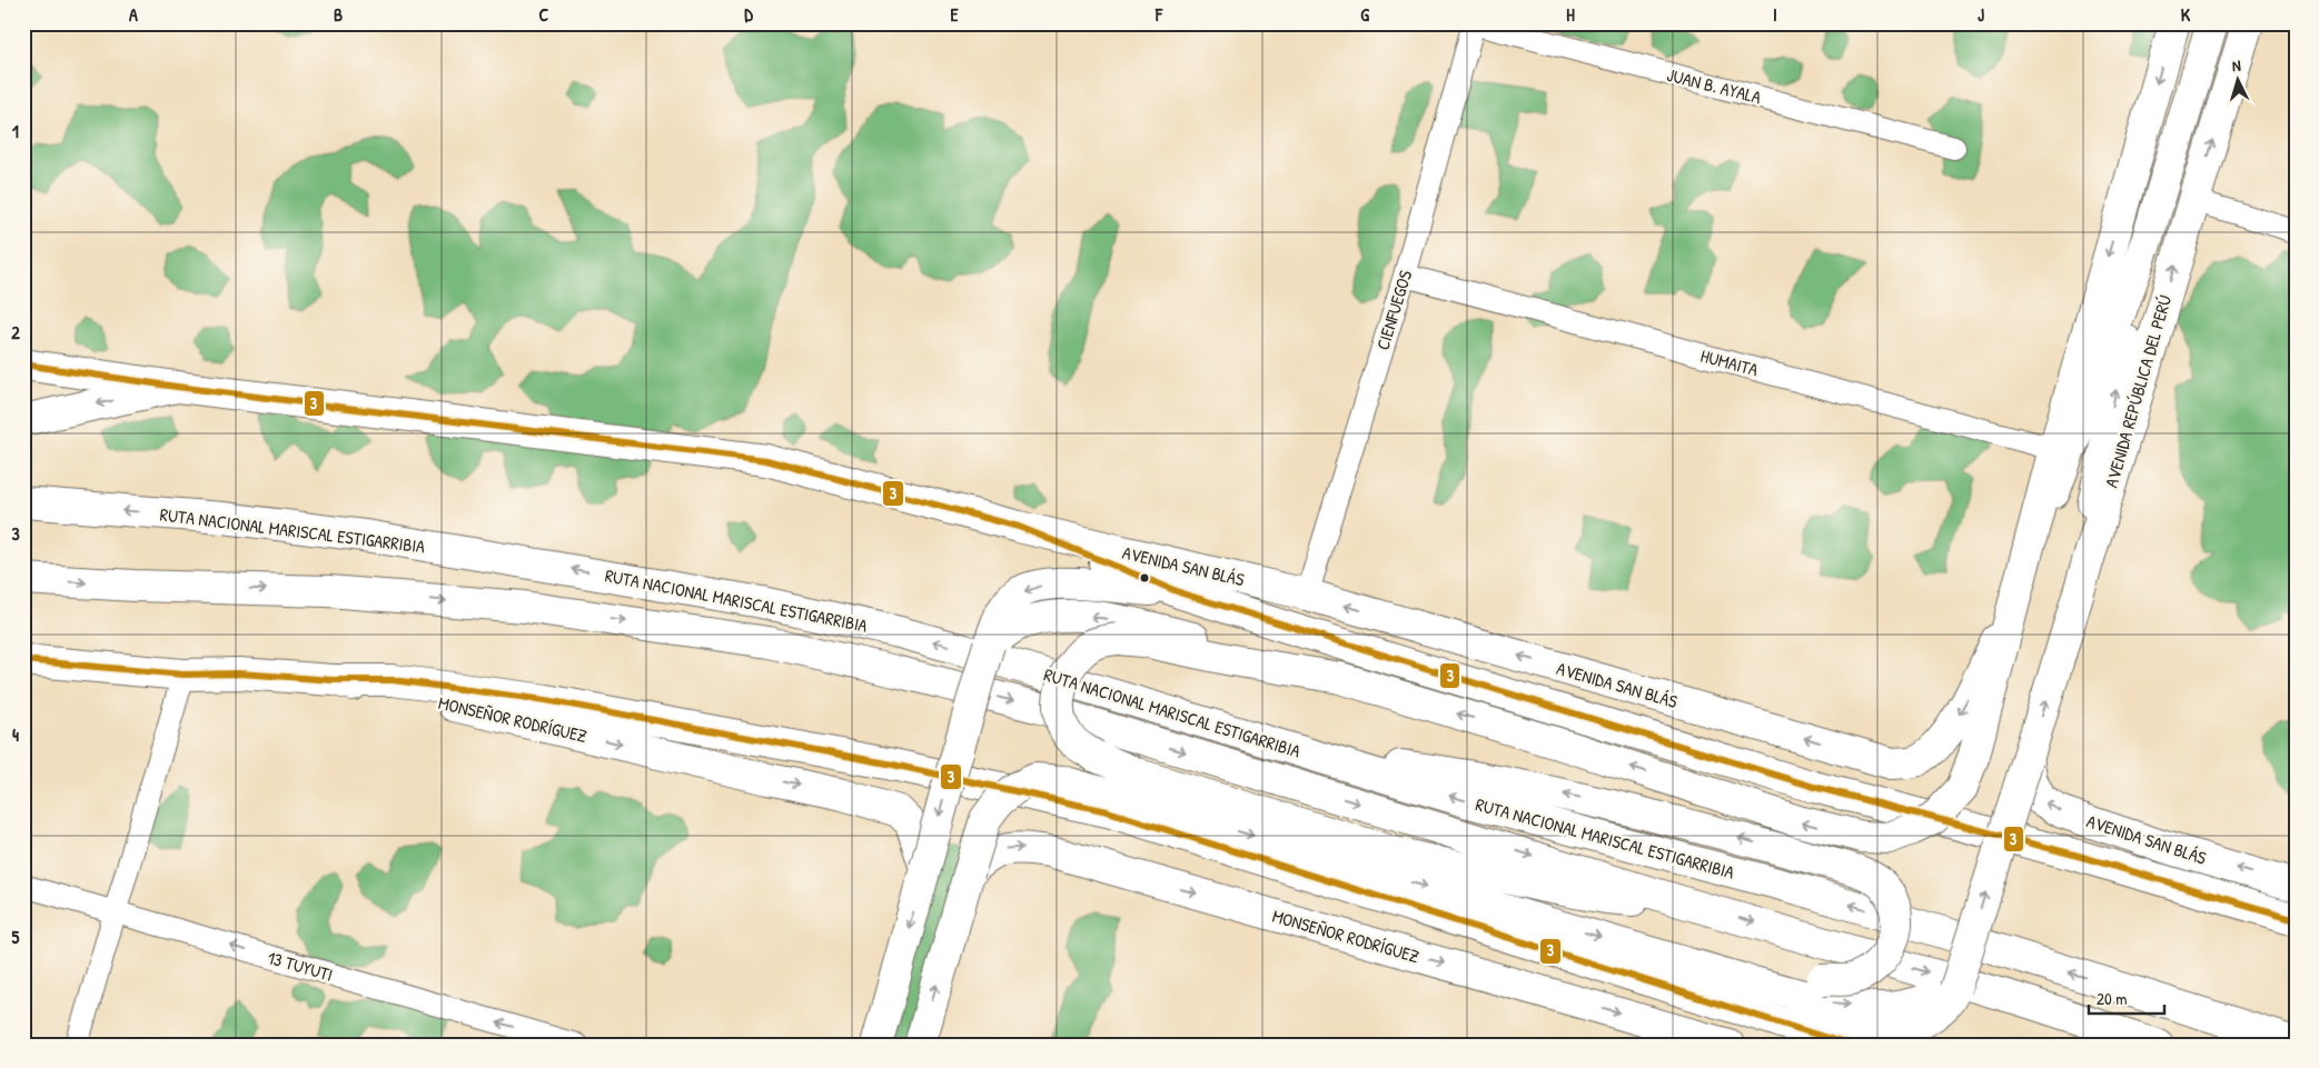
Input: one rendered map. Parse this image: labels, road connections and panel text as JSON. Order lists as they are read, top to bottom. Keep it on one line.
{"streets":{"main road":["AVENIDA REPÚBLICA DEL PERÚ","RUTA NACIONAL MARISCAL ESTIGARRIBIA","AVENIDA SAN BLÁS","MONSEÑOR RODRÍGUEZ"],"street":["JUAN B. AYALA","CIENFUEGOS","HUMAITA","13 TUYUTI"]},"crossings":[["JUAN B. AYALA","CIENFUEGOS"],["CIENFUEGOS","HUMAITA"],["CIENFUEGOS","AVENIDA SAN BLÁS"],["AVENIDA REPÚBLICA DEL PERÚ","AVENIDA SAN BLÁS"]],"one_way":["13 TUYUTI"],"lines":["transit line 3"],"scale_bar":"20 m","north":"top","grid":{"columns":["A","B","C","D","E","F","G","H","I","J","K"],"rows":["1","2","3","4","5"]}}
